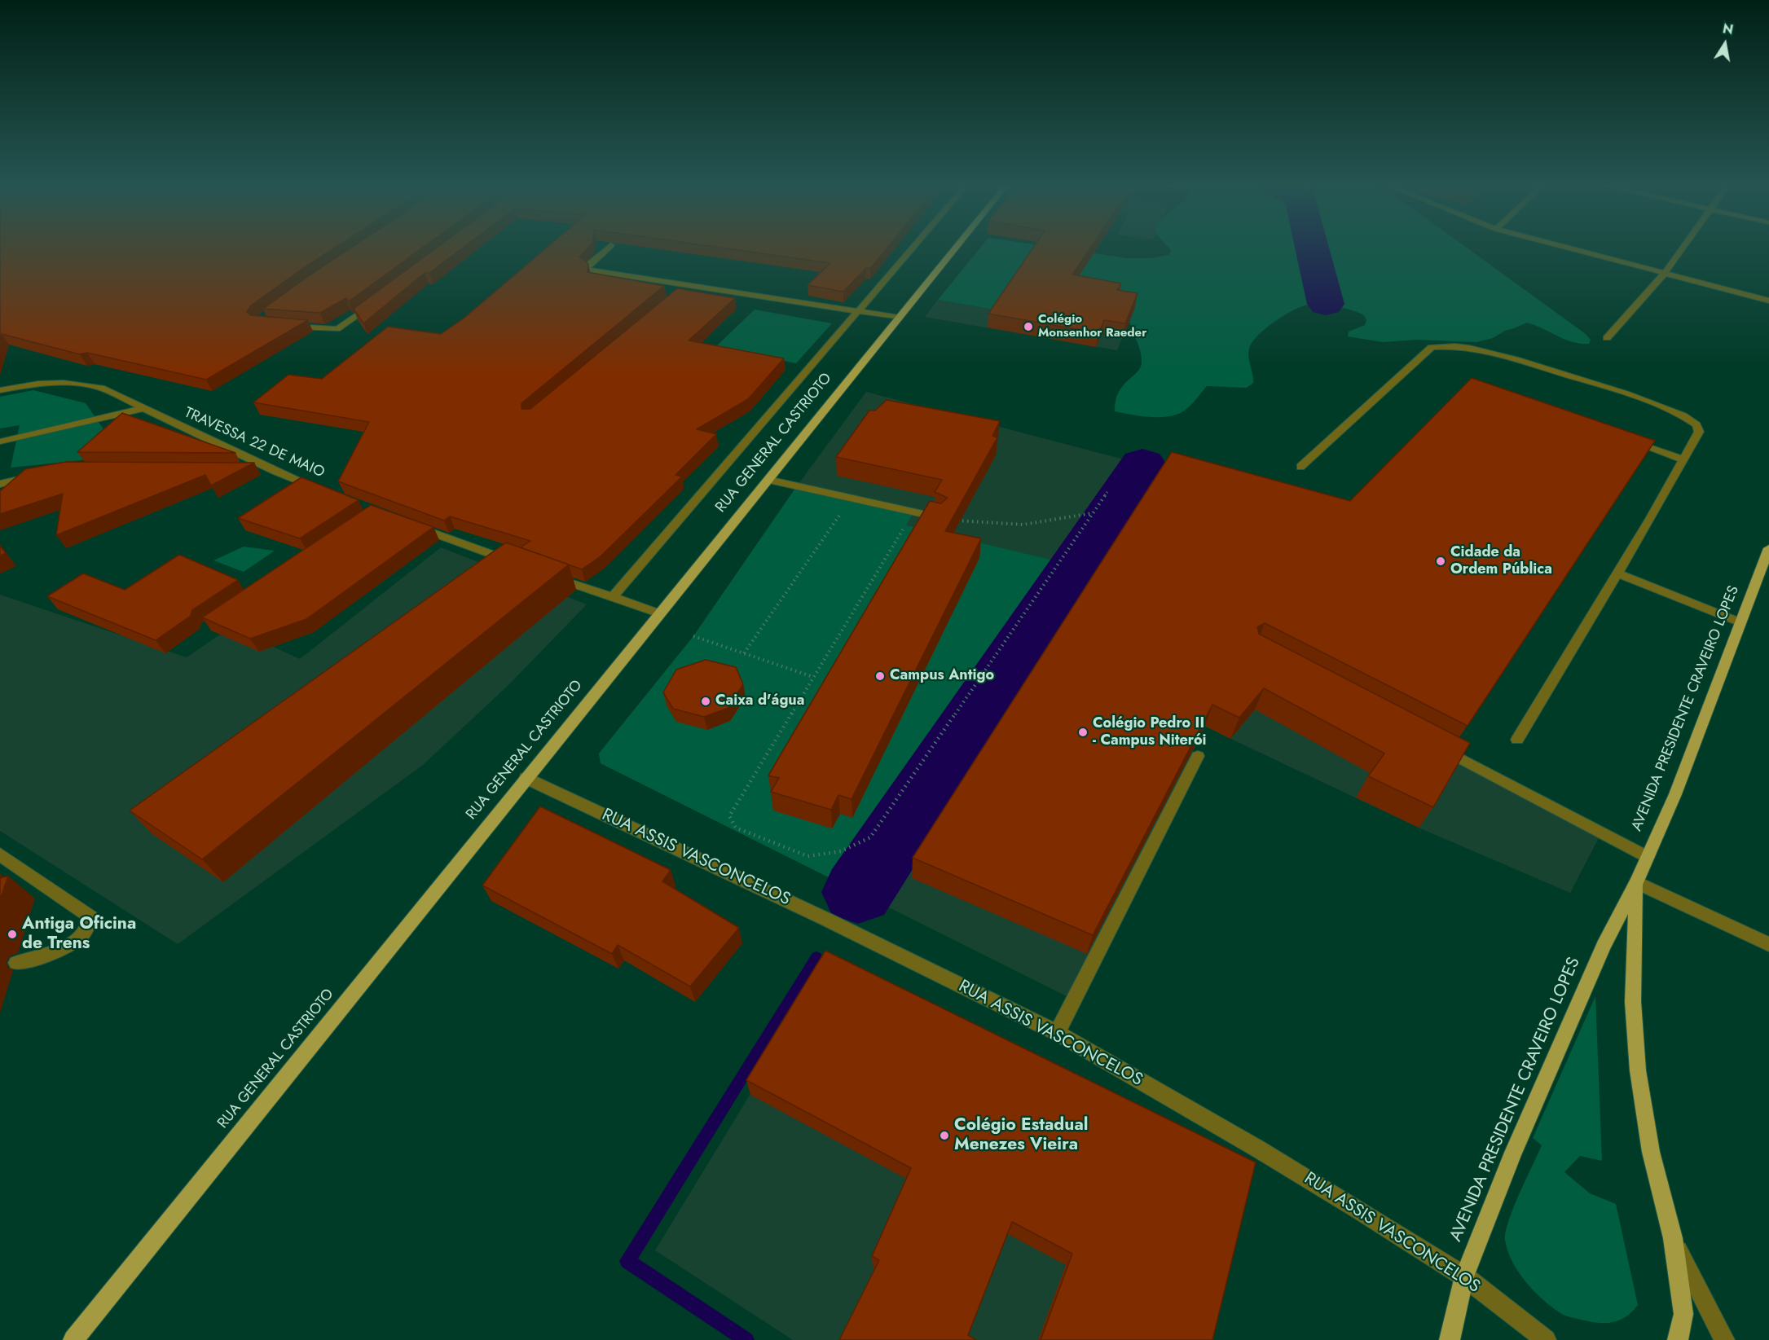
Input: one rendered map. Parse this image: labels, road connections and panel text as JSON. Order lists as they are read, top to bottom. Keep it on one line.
{"streets":{"main road":["RUA GENERAL CASTRIOTO","AVENIDA PRESIDENTE CRAVEIRO LOPES"],"street":["TRAVESSA 22 DE MAIO","RUA ASSIS VASCONCELOS"]},"crossings":[["RUA GENERAL CASTRIOTO","RUA ASSIS VASCONCELOS"],["AVENIDA PRESIDENTE CRAVEIRO LOPES","RUA ASSIS VASCONCELOS"]],"places":["Colégio Monsenhor Raeder","Cidade da Ordem Pública","Campus Antigo","Caixa d'água","Colégio Pedro II - Campus Niterói","Antiga Oficina de Trens","Colégio Estadual Menezes Vieira"],"north":"top"}
